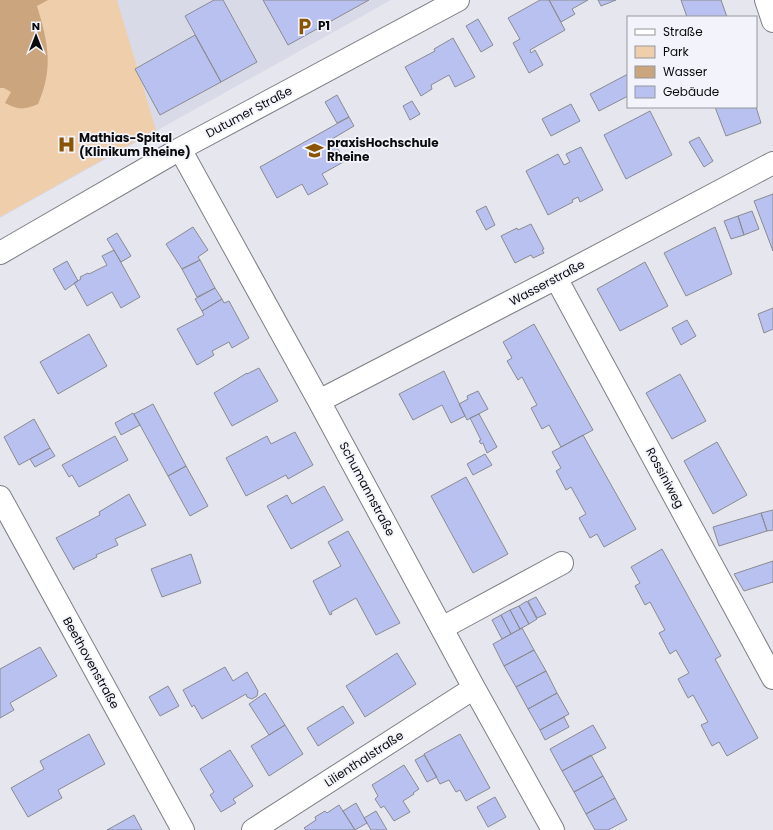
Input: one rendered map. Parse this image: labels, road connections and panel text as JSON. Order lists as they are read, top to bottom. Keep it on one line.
{"streets":{"street":["Dutumer Straße","Wasserstraße","Rossiniweg","Schumannstraße","Beethovenstraße","Lilienthalstraße"]},"crossings":[["Dutumer Straße","Schumannstraße"],["Wasserstraße","Rossiniweg"],["Wasserstraße","Schumannstraße"],["Schumannstraße","Lilienthalstraße"]],"places":{"parking":["P1"],"hospital":["Mathias-Spital (Klinikum Rheine)"],"school or university":["praxisHochschule Rheine"]},"legend":["Straße","Park","Wasser","Gebäude"],"north":"top"}
